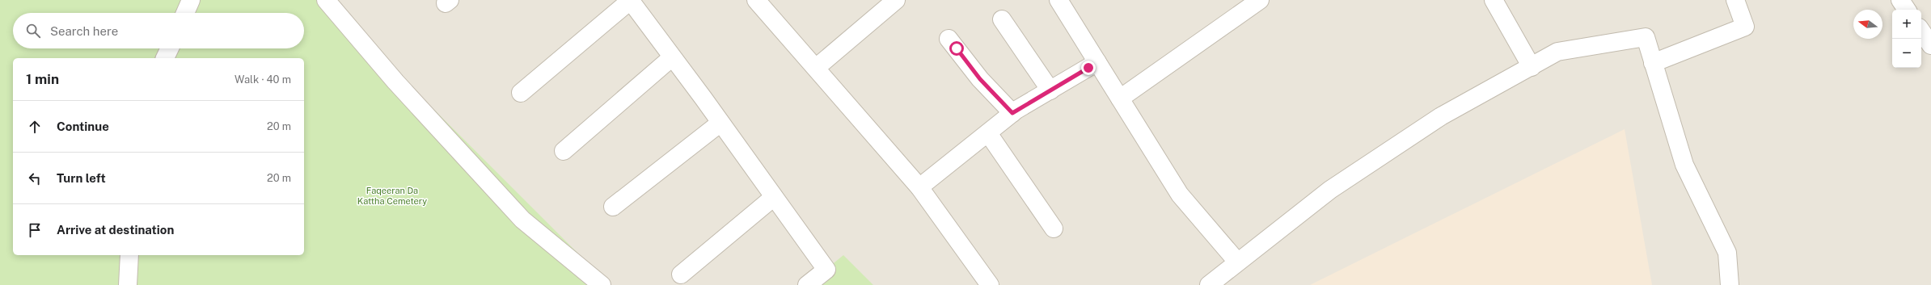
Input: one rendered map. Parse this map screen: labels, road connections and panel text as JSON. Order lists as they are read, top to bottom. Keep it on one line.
{"parks":["Faqeeran Da Kattha Cemetery"],"north":"left","page":{"map_buttons":["+","−"],"search":"Search here","heading":["1 min","Walk · 40 m"],"list":[["Continue","20 m"],["Turn left","20 m"],"Arrive at destination"]}}
